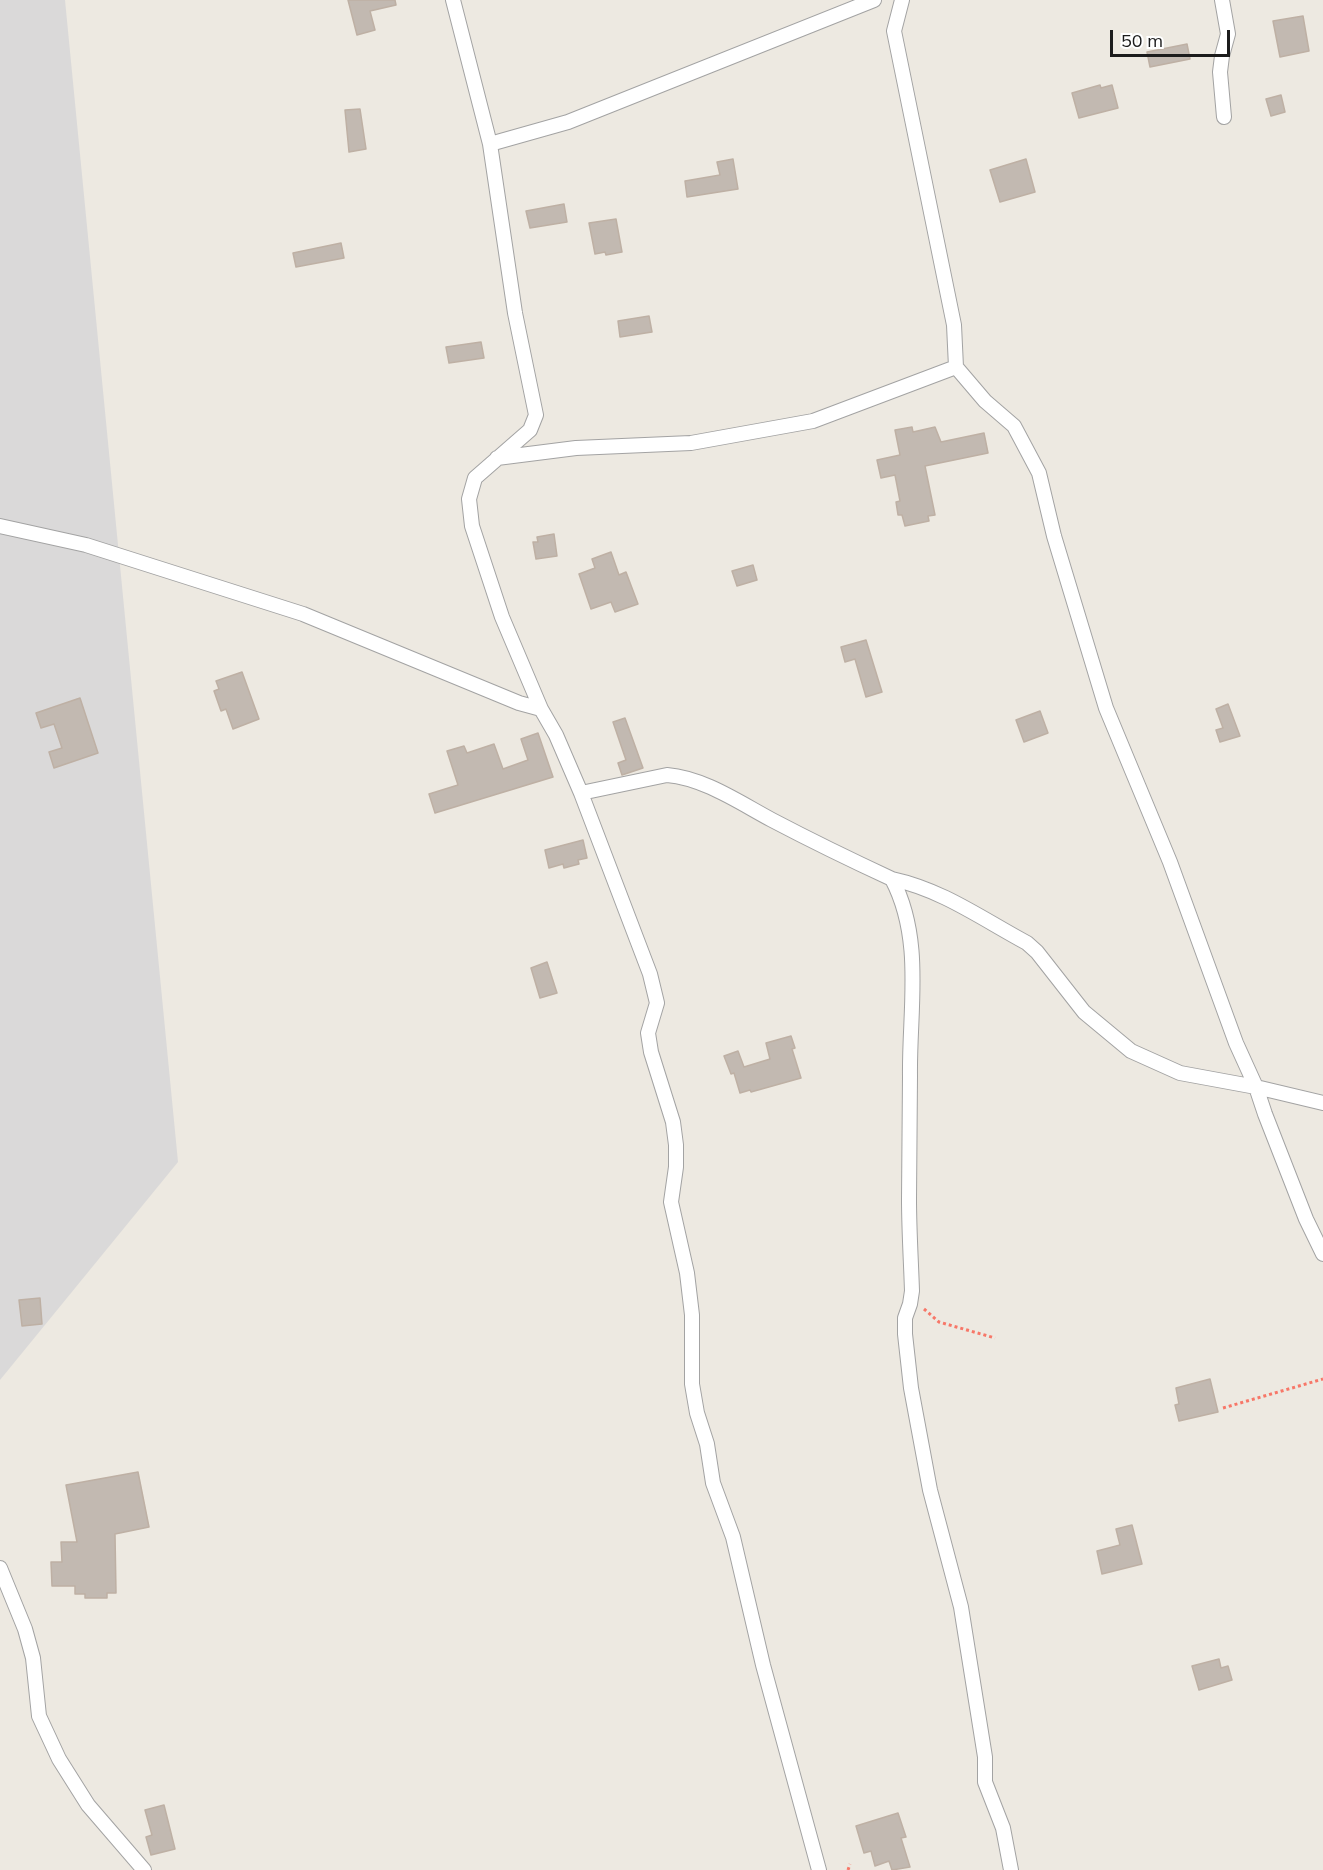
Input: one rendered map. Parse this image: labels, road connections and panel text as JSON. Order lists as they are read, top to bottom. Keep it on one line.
{"scale_bar":"50 m"}
